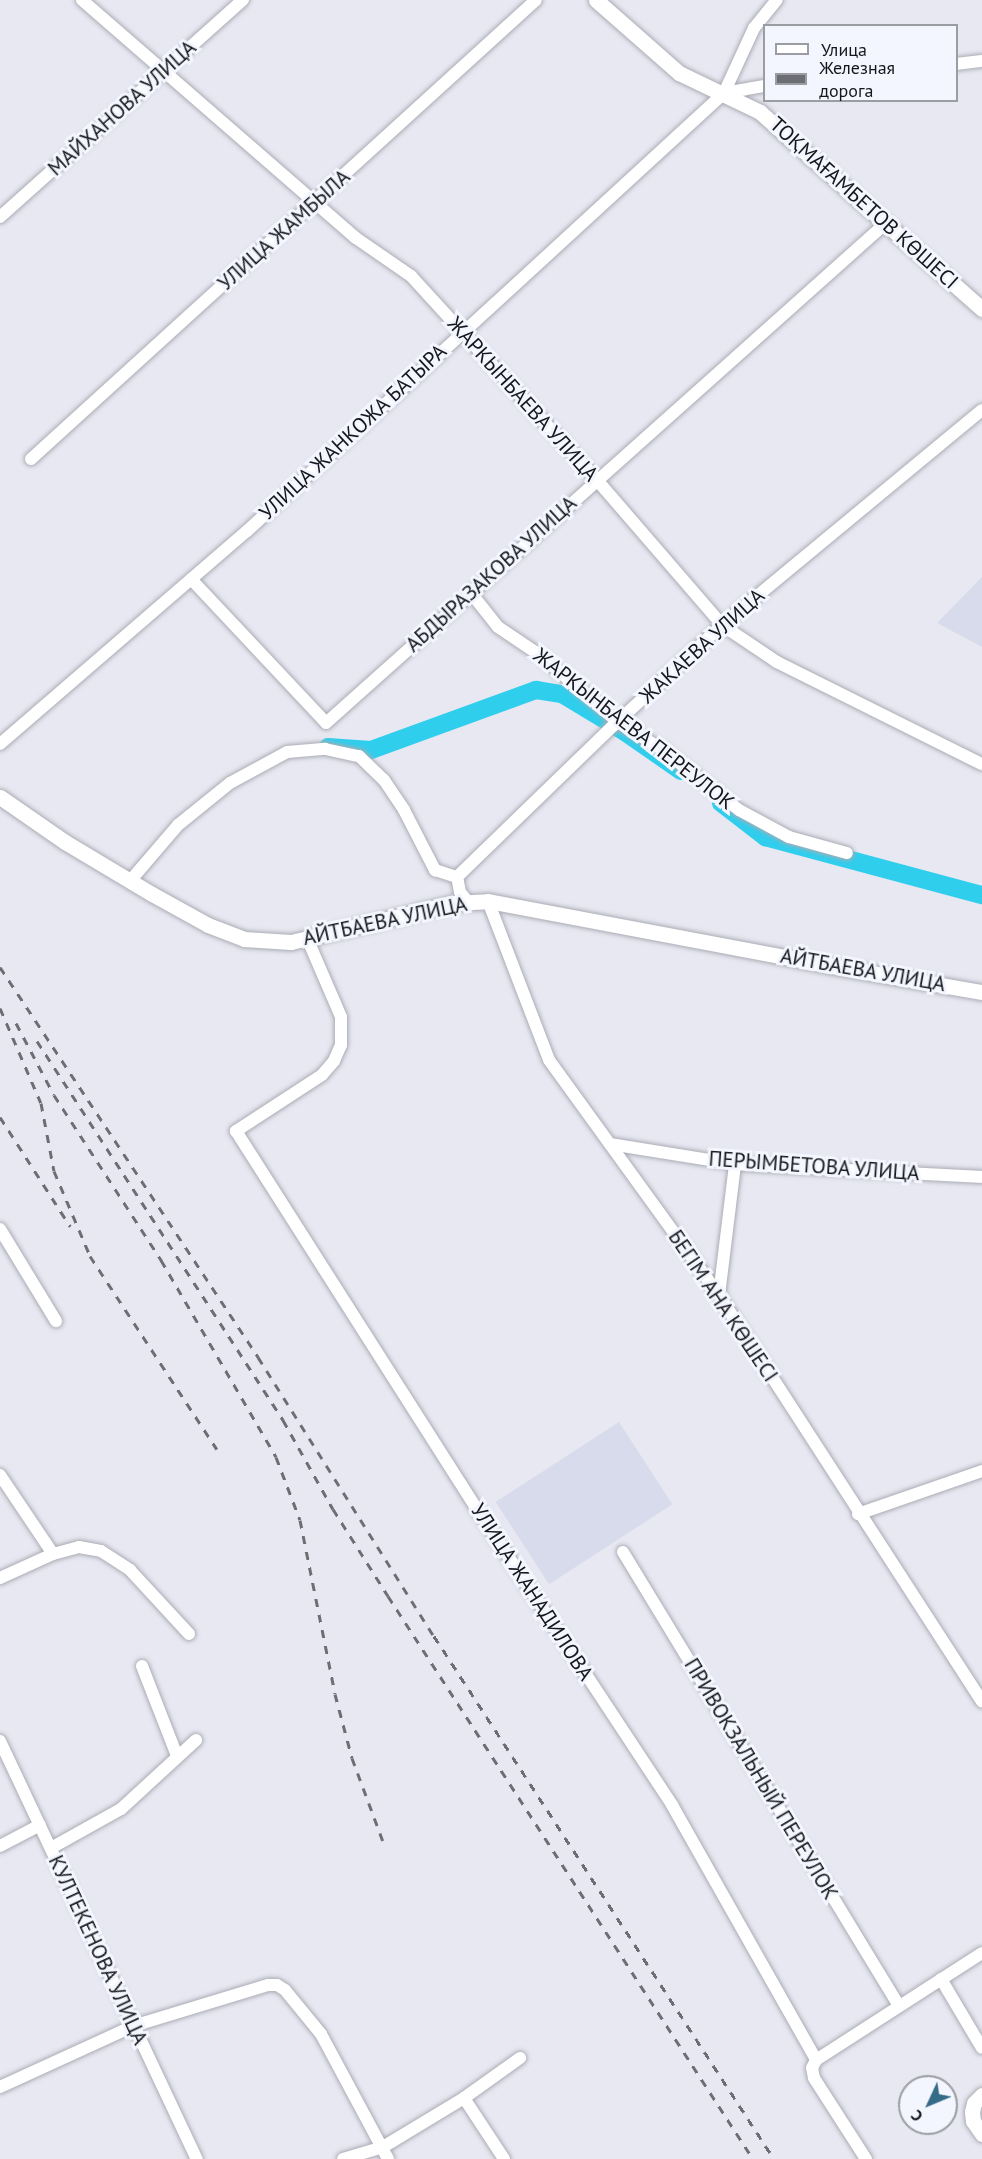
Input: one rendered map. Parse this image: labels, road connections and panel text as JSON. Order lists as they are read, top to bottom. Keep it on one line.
{"streets":{"street":["МАЙХАНОВА УЛИЦА","ТОҚМАҒАМБЕТОВ КӨШЕСІ","УЛИЦА ЖАМБЫЛА","ЖАРКЫНБАЕВА УЛИЦА","УЛИЦА ЖАНКОЖА БАТЫРА","АБДЫРАЗАКОВА УЛИЦА","ЖАКАЕВА УЛИЦА","ЖАРКЫНБАЕВА ПЕРЕУЛОК","АЙТБАЕВА УЛИЦА","ПЕРЫМБЕТОВА УЛИЦА","БЕГІМ АНА КӨШЕСІ","УЛИЦА ЖАНАДИЛОВА","ПРИВОКЗАЛЬНЫЙ ПЕРЕУЛОК","КУЛТЕКЕНОВА УЛИЦА"]},"crossings":[["МАЙХАНОВА УЛИЦА","ЖАРКЫНБАЕВА УЛИЦА"],["ТОҚМАҒАМБЕТОВ КӨШЕСІ","УЛИЦА ЖАНКОЖА БАТЫРА"],["ТОҚМАҒАМБЕТОВ КӨШЕСІ","АБДЫРАЗАКОВА УЛИЦА"],["УЛИЦА ЖАМБЫЛА","ЖАРКЫНБАЕВА УЛИЦА"],["ЖАРКЫНБАЕВА УЛИЦА","УЛИЦА ЖАНКОЖА БАТЫРА"],["ЖАРКЫНБАЕВА УЛИЦА","АБДЫРАЗАКОВА УЛИЦА"],["ЖАРКЫНБАЕВА УЛИЦА","ЖАКАЕВА УЛИЦА"],["УЛИЦА ЖАНКОЖА БАТЫРА","АБДЫРАЗАКОВА УЛИЦА"],["АБДЫРАЗАКОВА УЛИЦА","ЖАРКЫНБАЕВА ПЕРЕУЛОК"],["ЖАКАЕВА УЛИЦА","ЖАРКЫНБАЕВА ПЕРЕУЛОК"],["АЙТБАЕВА УЛИЦА","БЕГІМ АНА КӨШЕСІ"],["АЙТБАЕВА УЛИЦА","УЛИЦА ЖАНАДИЛОВА"],["ПЕРЫМБЕТОВА УЛИЦА","БЕГІМ АНА КӨШЕСІ"]],"legend":["Улица","Железная дорога"],"north":"bottom left"}
